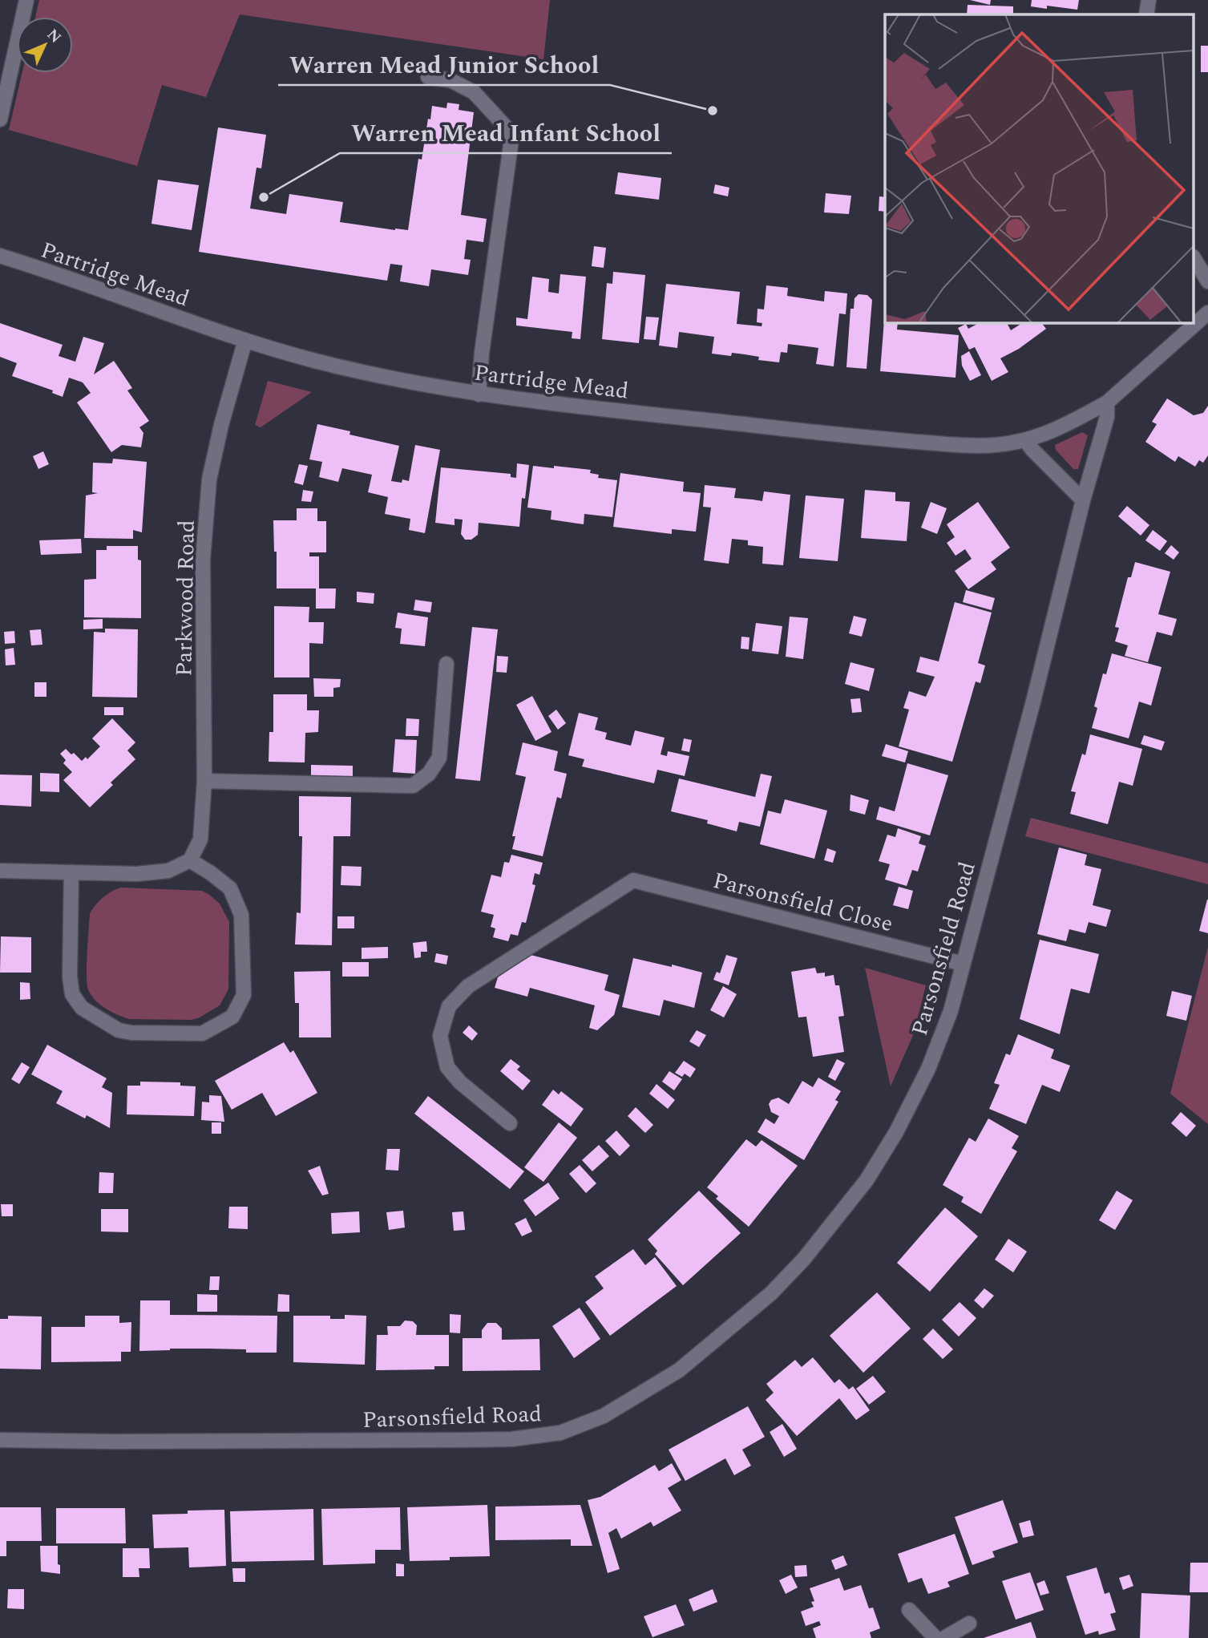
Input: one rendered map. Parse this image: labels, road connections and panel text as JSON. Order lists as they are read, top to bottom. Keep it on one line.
{"streets":{"street":["Partridge Mead","Parkwood Road","Parsonsfield Close","Parsonsfield Road"]},"crossings":[["Partridge Mead","Parkwood Road"],["Partridge Mead","Parsonsfield Road"],["Parsonsfield Close","Parsonsfield Road"]],"places":["Warren Mead Junior School","Warren Mead Infant School"],"north":"top right"}
